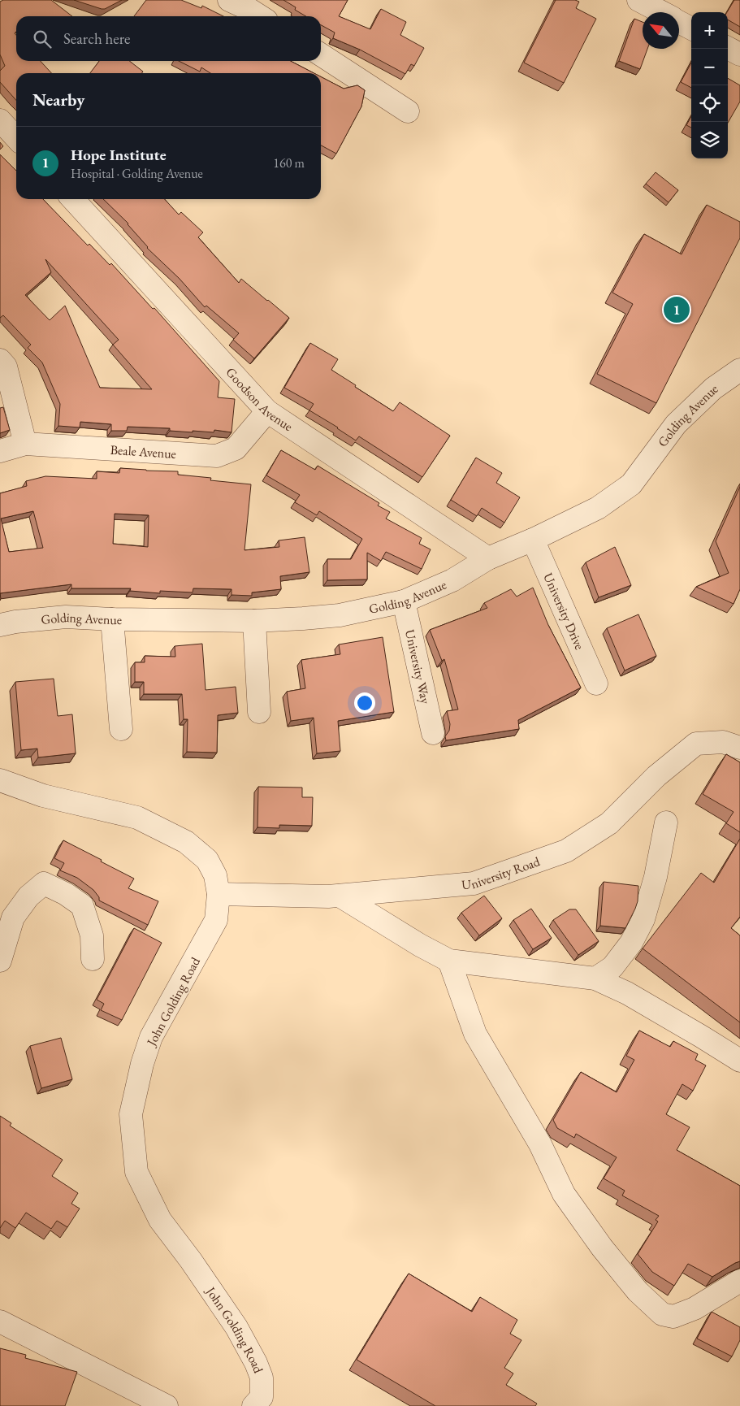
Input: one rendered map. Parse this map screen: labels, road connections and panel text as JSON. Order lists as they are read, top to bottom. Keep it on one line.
{"streets":{"street":["Goodson Avenue","Golding Avenue","Beale Avenue","University Drive","University Way","University Road","John Golding Road"]},"crossings":[["Goodson Avenue","Golding Avenue"],["Goodson Avenue","Beale Avenue"],["Golding Avenue","University Drive"],["Golding Avenue","University Way"],["University Road","John Golding Road"]],"north":"top left","page":{"map_buttons":["+","−"],"search":"Search here","heading":"Nearby","list":[{"mark":"1","name":"Hope Institute","note":"Hospital · Golding Avenue","value":"160 m"}],"pins":"1"}}
